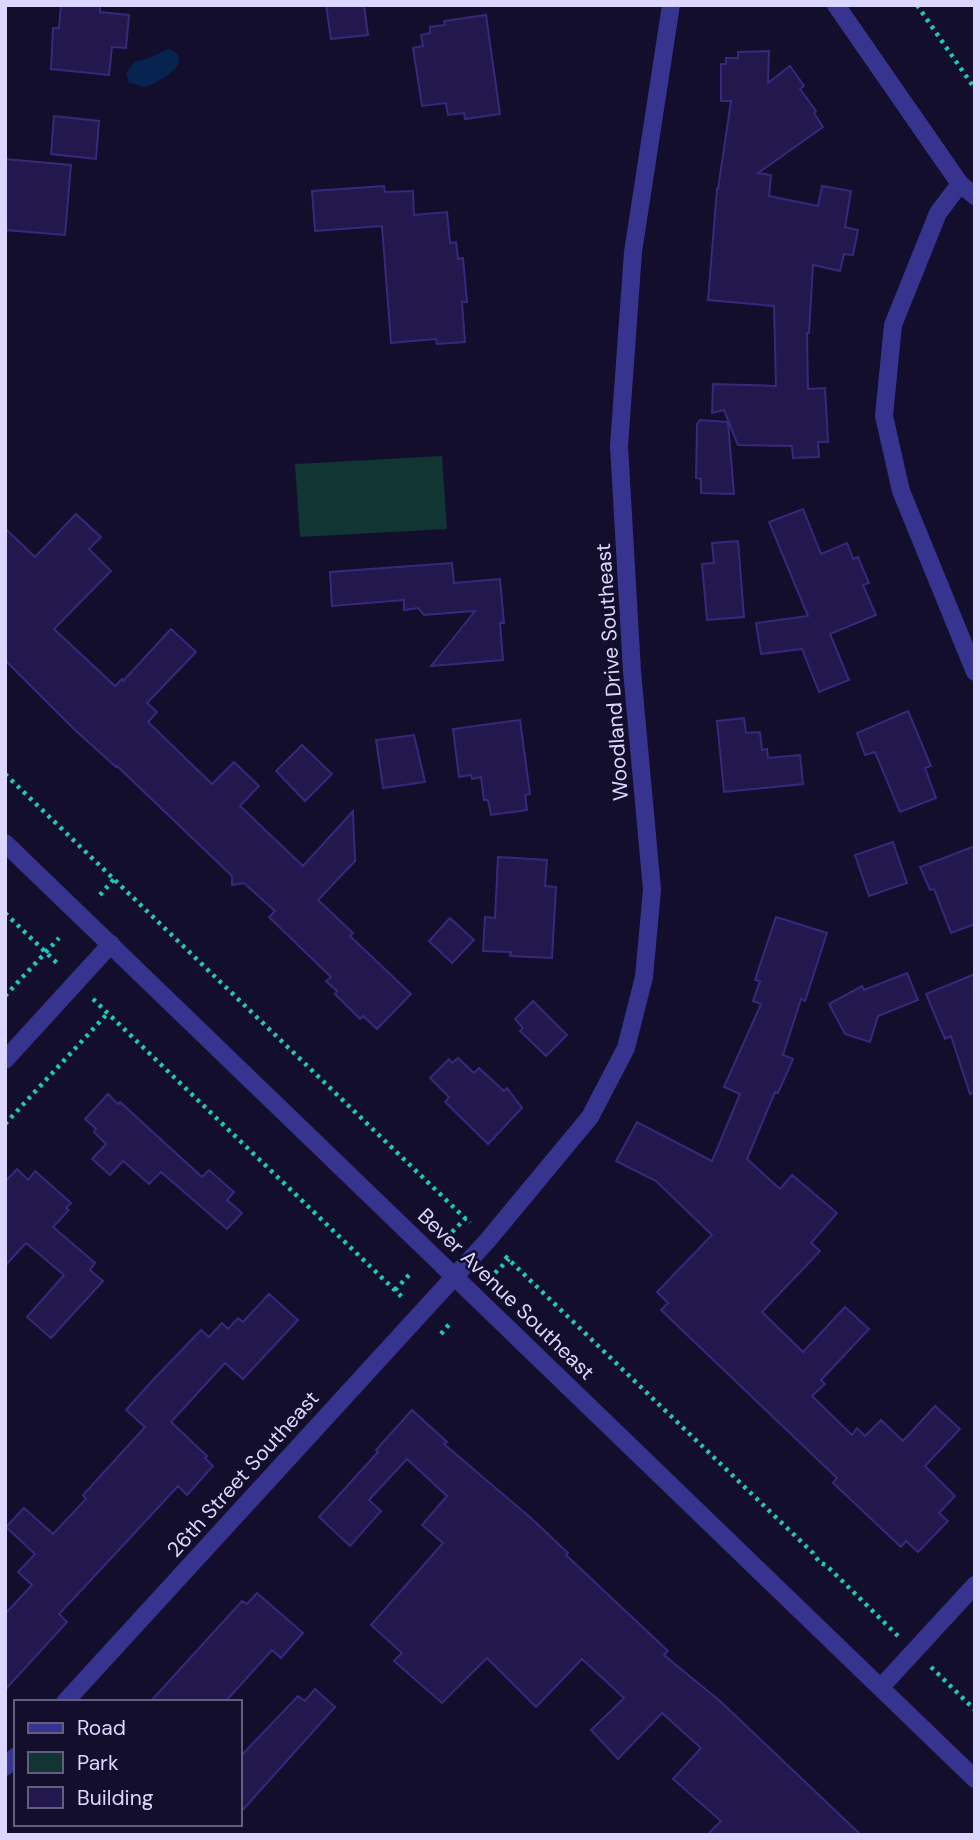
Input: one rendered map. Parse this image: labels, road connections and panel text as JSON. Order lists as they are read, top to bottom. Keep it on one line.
{"streets":{"street":["Woodland Drive Southeast","Bever Avenue Southeast","26th Street Southeast"]},"crossings":[["Woodland Drive Southeast","Bever Avenue Southeast"],["Woodland Drive Southeast","26th Street Southeast"],["Bever Avenue Southeast","26th Street Southeast"]],"legend":["Road","Park","Building"]}
